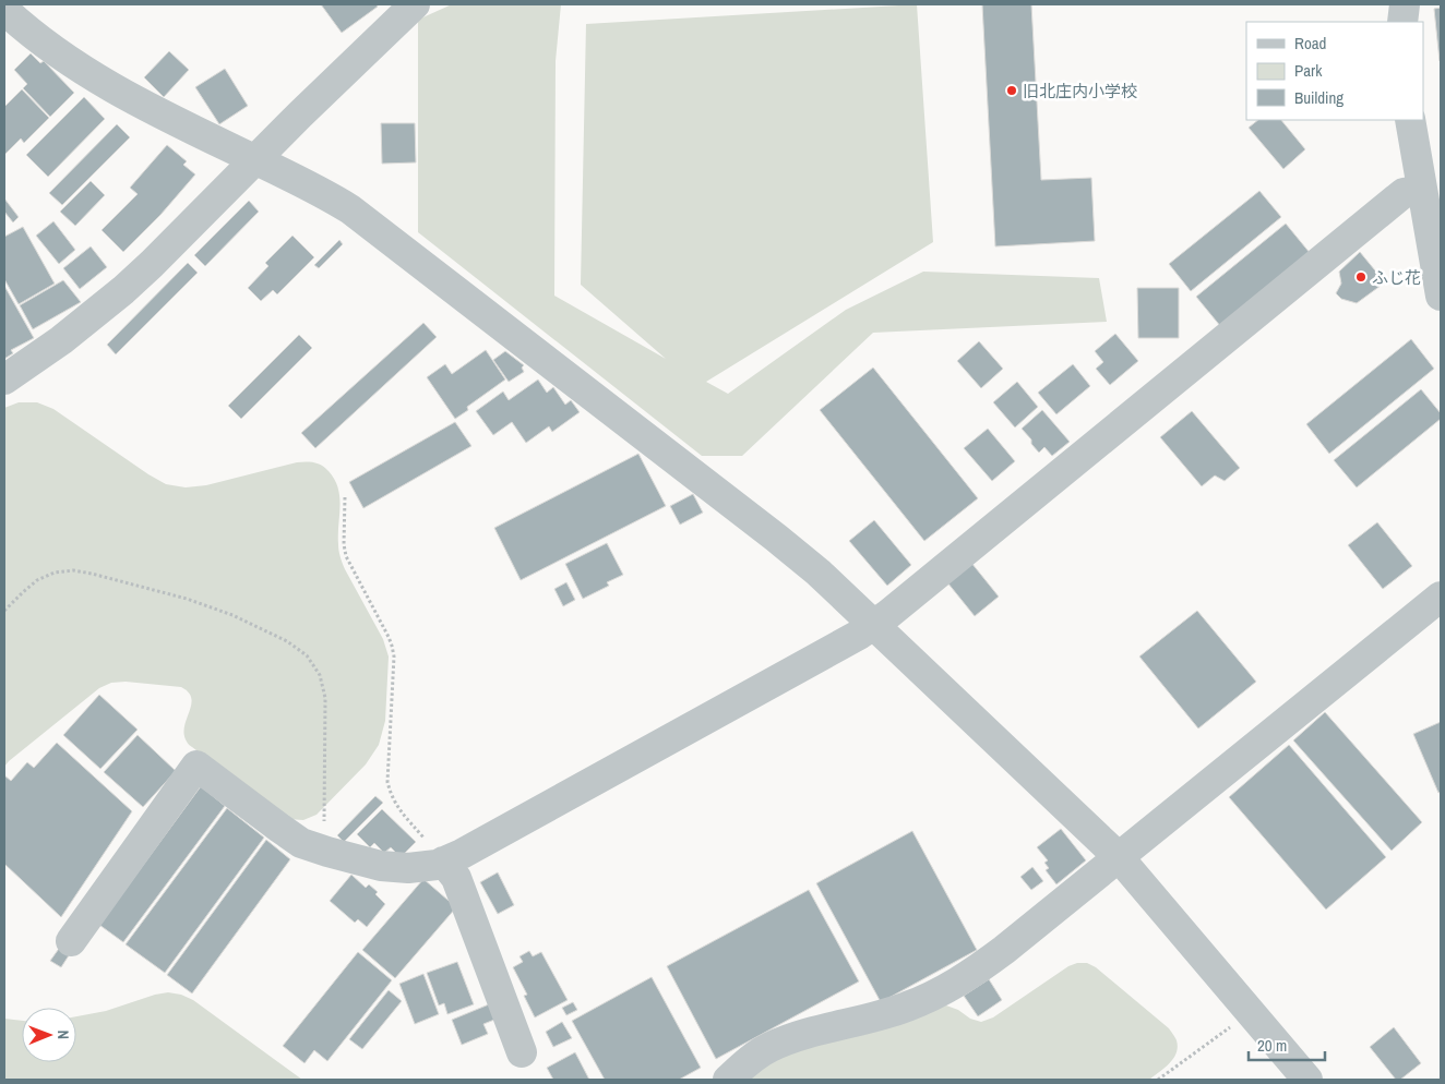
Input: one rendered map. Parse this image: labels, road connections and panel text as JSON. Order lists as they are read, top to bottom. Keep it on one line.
{"places":["旧北庄内小学校","ふじ花"],"legend":["Road","Park","Building"],"scale_bar":"20 m","north":"right"}
